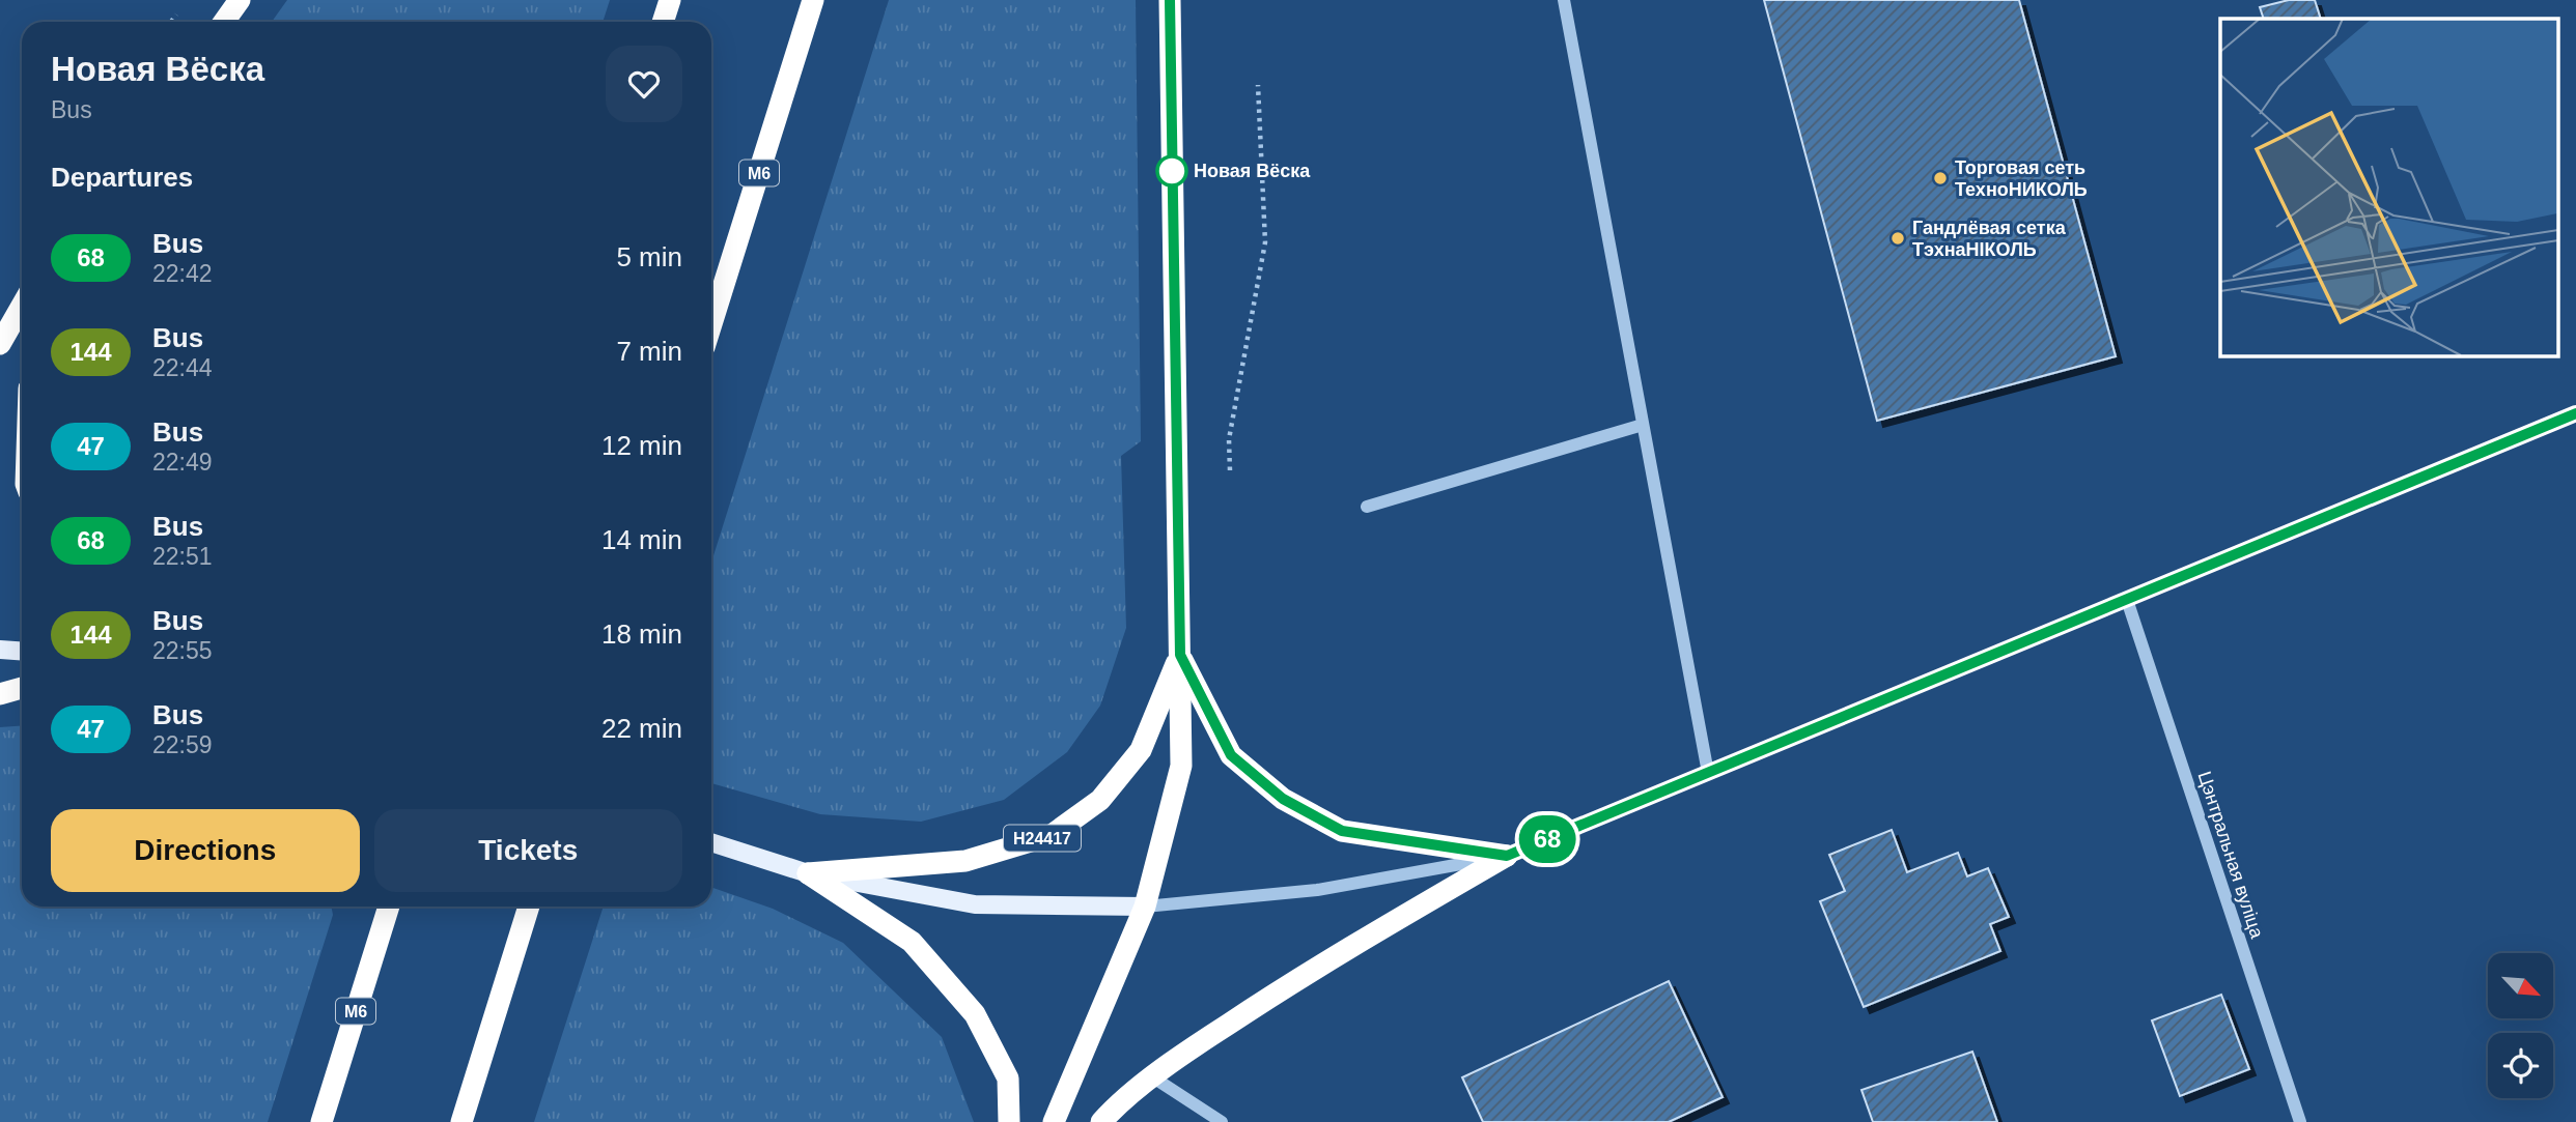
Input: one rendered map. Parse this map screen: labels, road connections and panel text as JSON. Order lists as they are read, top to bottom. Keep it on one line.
{"streets":{"highway":["М6","Н24417"],"street":["Цэнтральная вуліца"]},"places":["Новая Вёска","Торговая сеть ТехноНИКОЛЬ","Гандлёвая сетка ТэхнаНІКОЛЬ"],"lines":["bus line 68"],"north":"bottom right","page":{"on_map":"68","heading":[["Новая Вёска","Bus"],"Departures"],"list":[{"mark":"68","name":"Bus","note":"22:42","value":"5 min"},{"mark":"144","name":"Bus","note":"22:44","value":"7 min"},{"mark":"47","name":"Bus","note":"22:49","value":"12 min"},{"mark":"68","name":"Bus","note":"22:51","value":"14 min"},{"mark":"144","name":"Bus","note":"22:55","value":"18 min"},{"mark":"47","name":"Bus","note":"22:59","value":"22 min"}],"buttons":["Directions","Tickets"]}}
